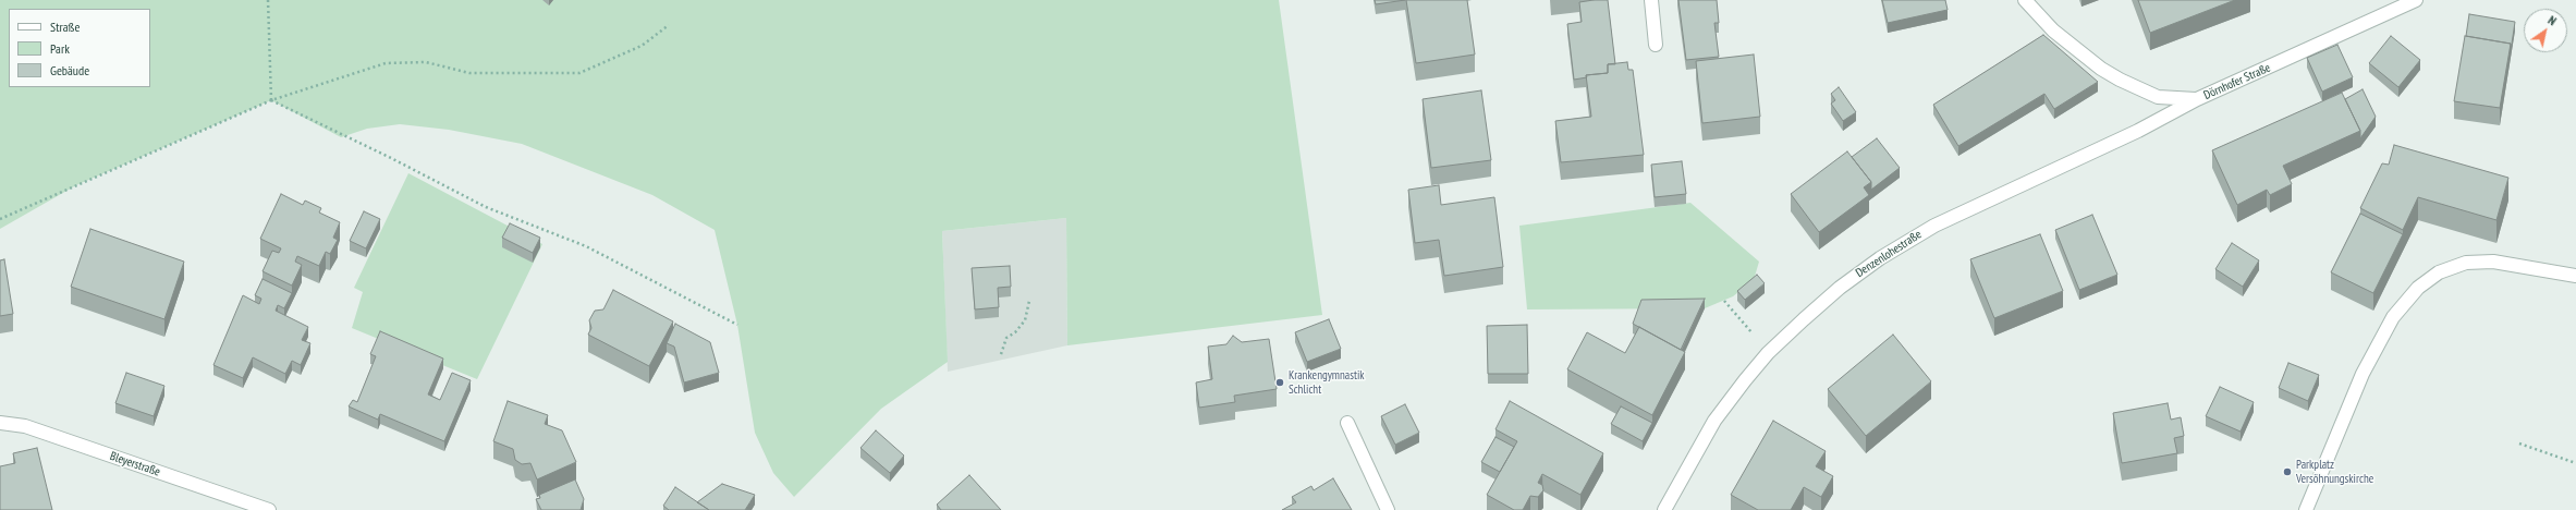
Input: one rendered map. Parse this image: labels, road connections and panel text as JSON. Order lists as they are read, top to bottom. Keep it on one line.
{"streets":{"street":["Dörnhofer Straße","Denzenlohestraße","Bleyerstraße"]},"crossings":[["Dörnhofer Straße","Denzenlohestraße"]],"places":["Krankengymnastik Schlicht","Parkplatz Versöhnungskirche"],"legend":["Straße","Park","Gebäude"],"north":"top right"}
